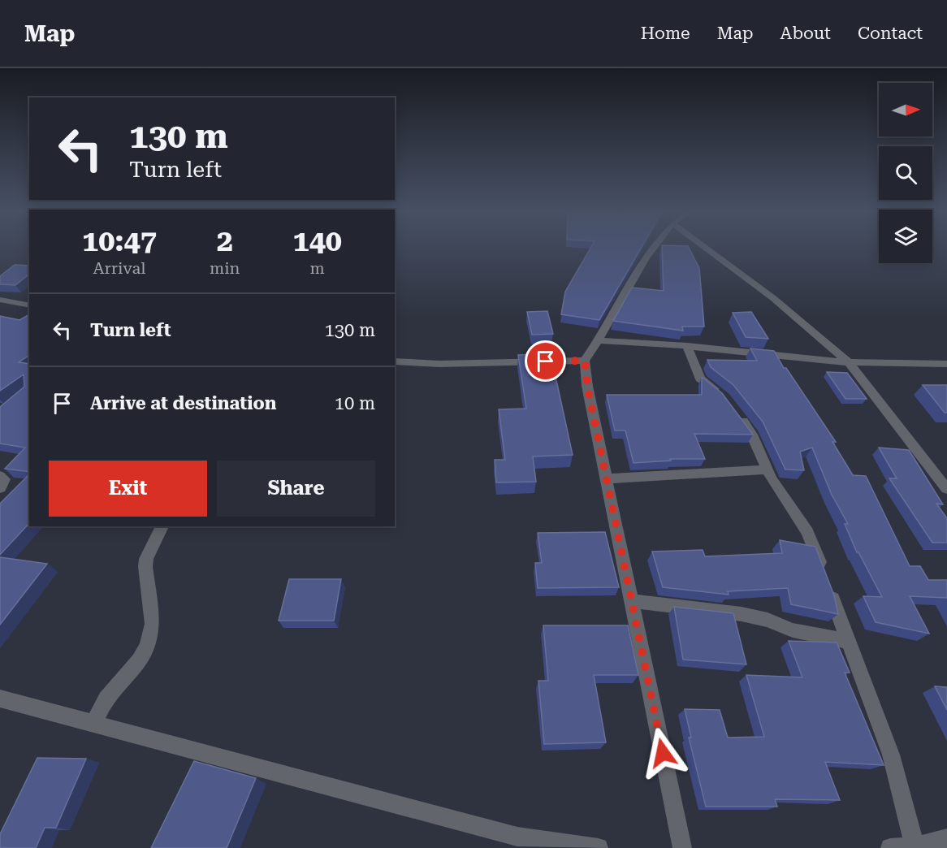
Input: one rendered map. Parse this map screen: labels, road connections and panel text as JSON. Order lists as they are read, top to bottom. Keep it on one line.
{"north":"right","page":{"header":"Map","nav":["Home","Map","About","Contact"],"turn":["130 m","Turn left"],"eta":["10:47","Arrival","2","min","140","m"],"list":[{"name":"Turn left","value":"130 m"},{"name":"Arrive at destination","value":"10 m"}],"buttons":["Exit","Share"]}}
